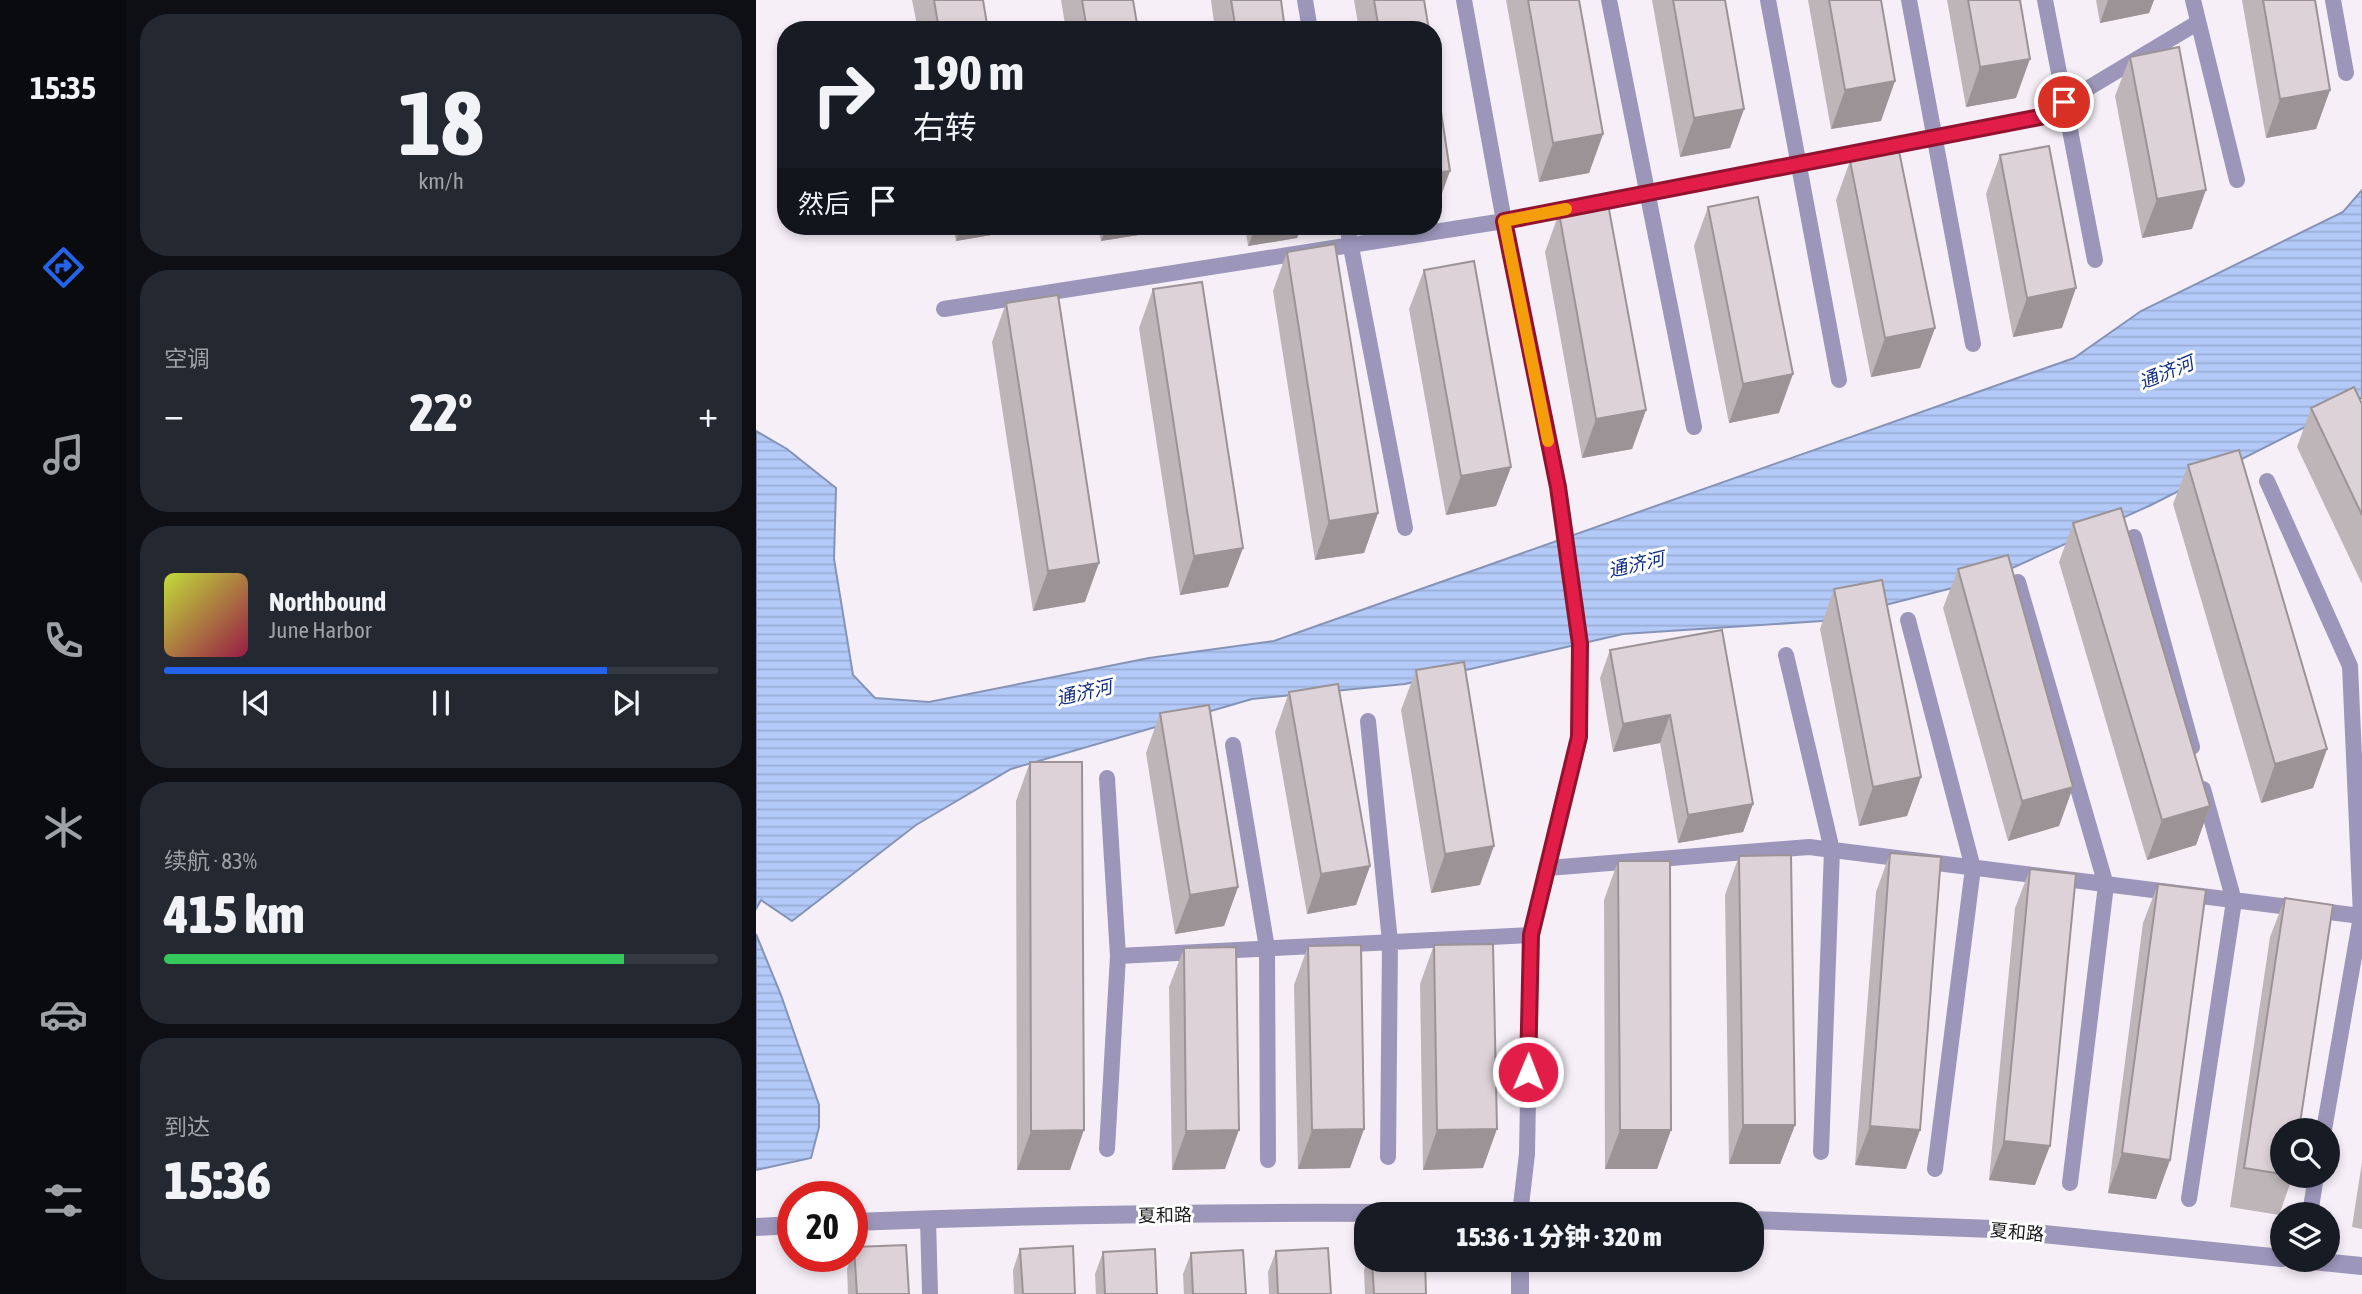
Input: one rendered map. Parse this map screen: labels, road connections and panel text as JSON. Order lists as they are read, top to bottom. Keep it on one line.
{"streets":{"street":["夏和路"]},"water":["通济河"],"page":{"tabs":"15:35","tile":[["18","km/h"],"空调",["续航 · 83%","415 km"],["到达","15:36"]],"turn":["190 m","右转"],"then":"然后","heat":["−","22°","+"],"song":["Northbound","June Harbor"],"limit":"20","trip":"15:36 · 1 分钟 · 320 m"}}
